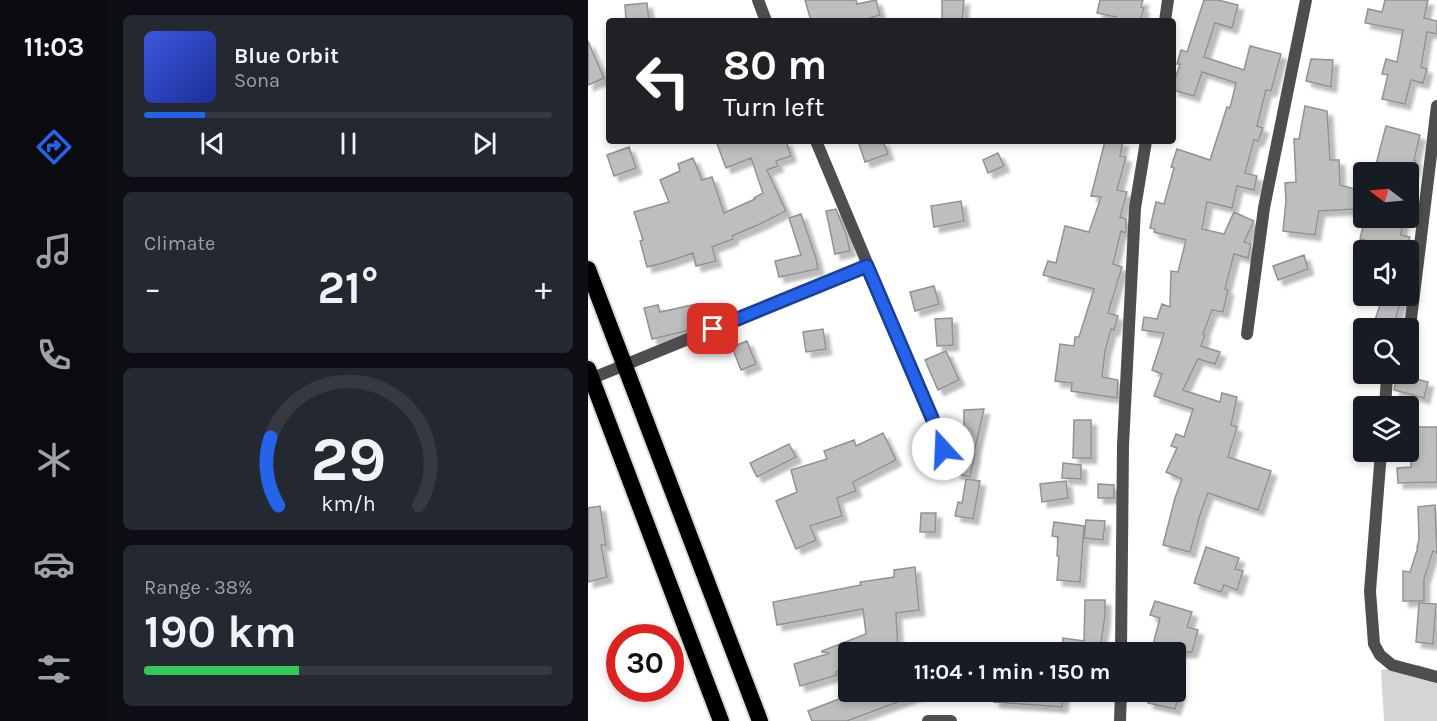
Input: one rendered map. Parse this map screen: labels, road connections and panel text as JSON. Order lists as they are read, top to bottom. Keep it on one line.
{"north":"left","page":{"tabs":"11:03","turn":["80 m","Turn left"],"song":["Blue Orbit","Sona"],"tile":["Climate",["Range · 38%","190 km"]],"heat":["−","21°","+"],"limit":"30","trip":"11:04 · 1 min · 150 m","gauge":["29","km/h"]}}
